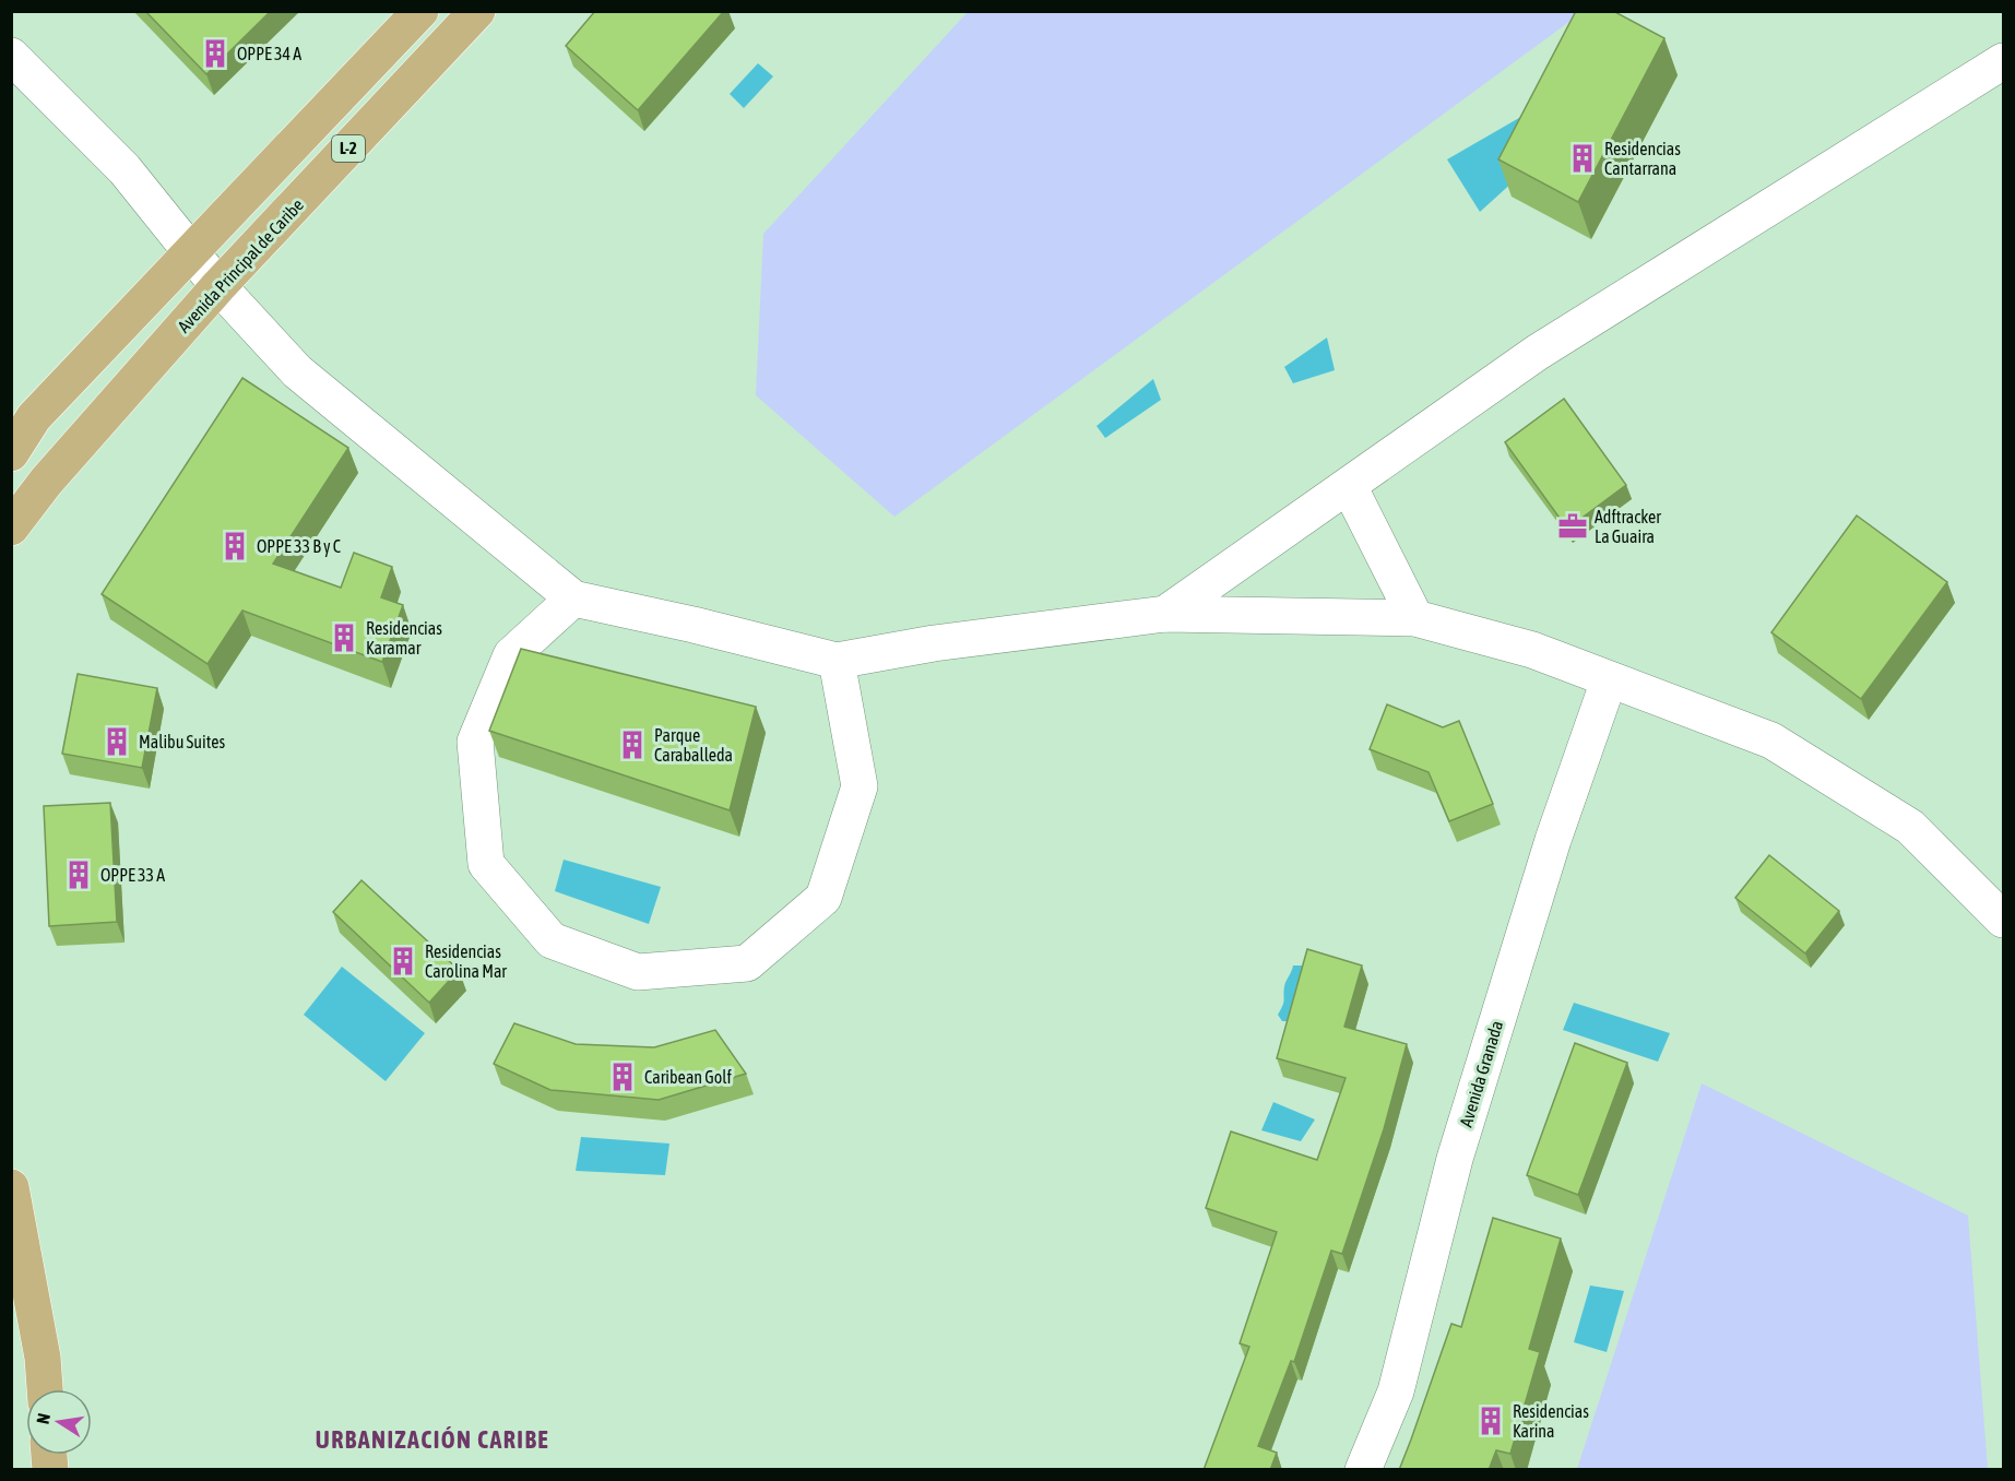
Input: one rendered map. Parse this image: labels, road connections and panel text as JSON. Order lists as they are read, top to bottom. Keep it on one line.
{"streets":{"main road":["L-2","Avenida Principal de Caribe"],"street":["Avenida Granada"]},"districts":["URBANIZACIÓN CARIBE"],"places":{"building":["OPPE 34 A","Residencias Cantarrana","OPPE 33 B y C","Residencias Karamar","Malibu Suites","Parque Caraballeda","OPPE 33 A","Residencias Carolina Mar","Caribean Golf","Residencias Karina"],"office":["Adftracker La Guaira"]},"north":"left"}
